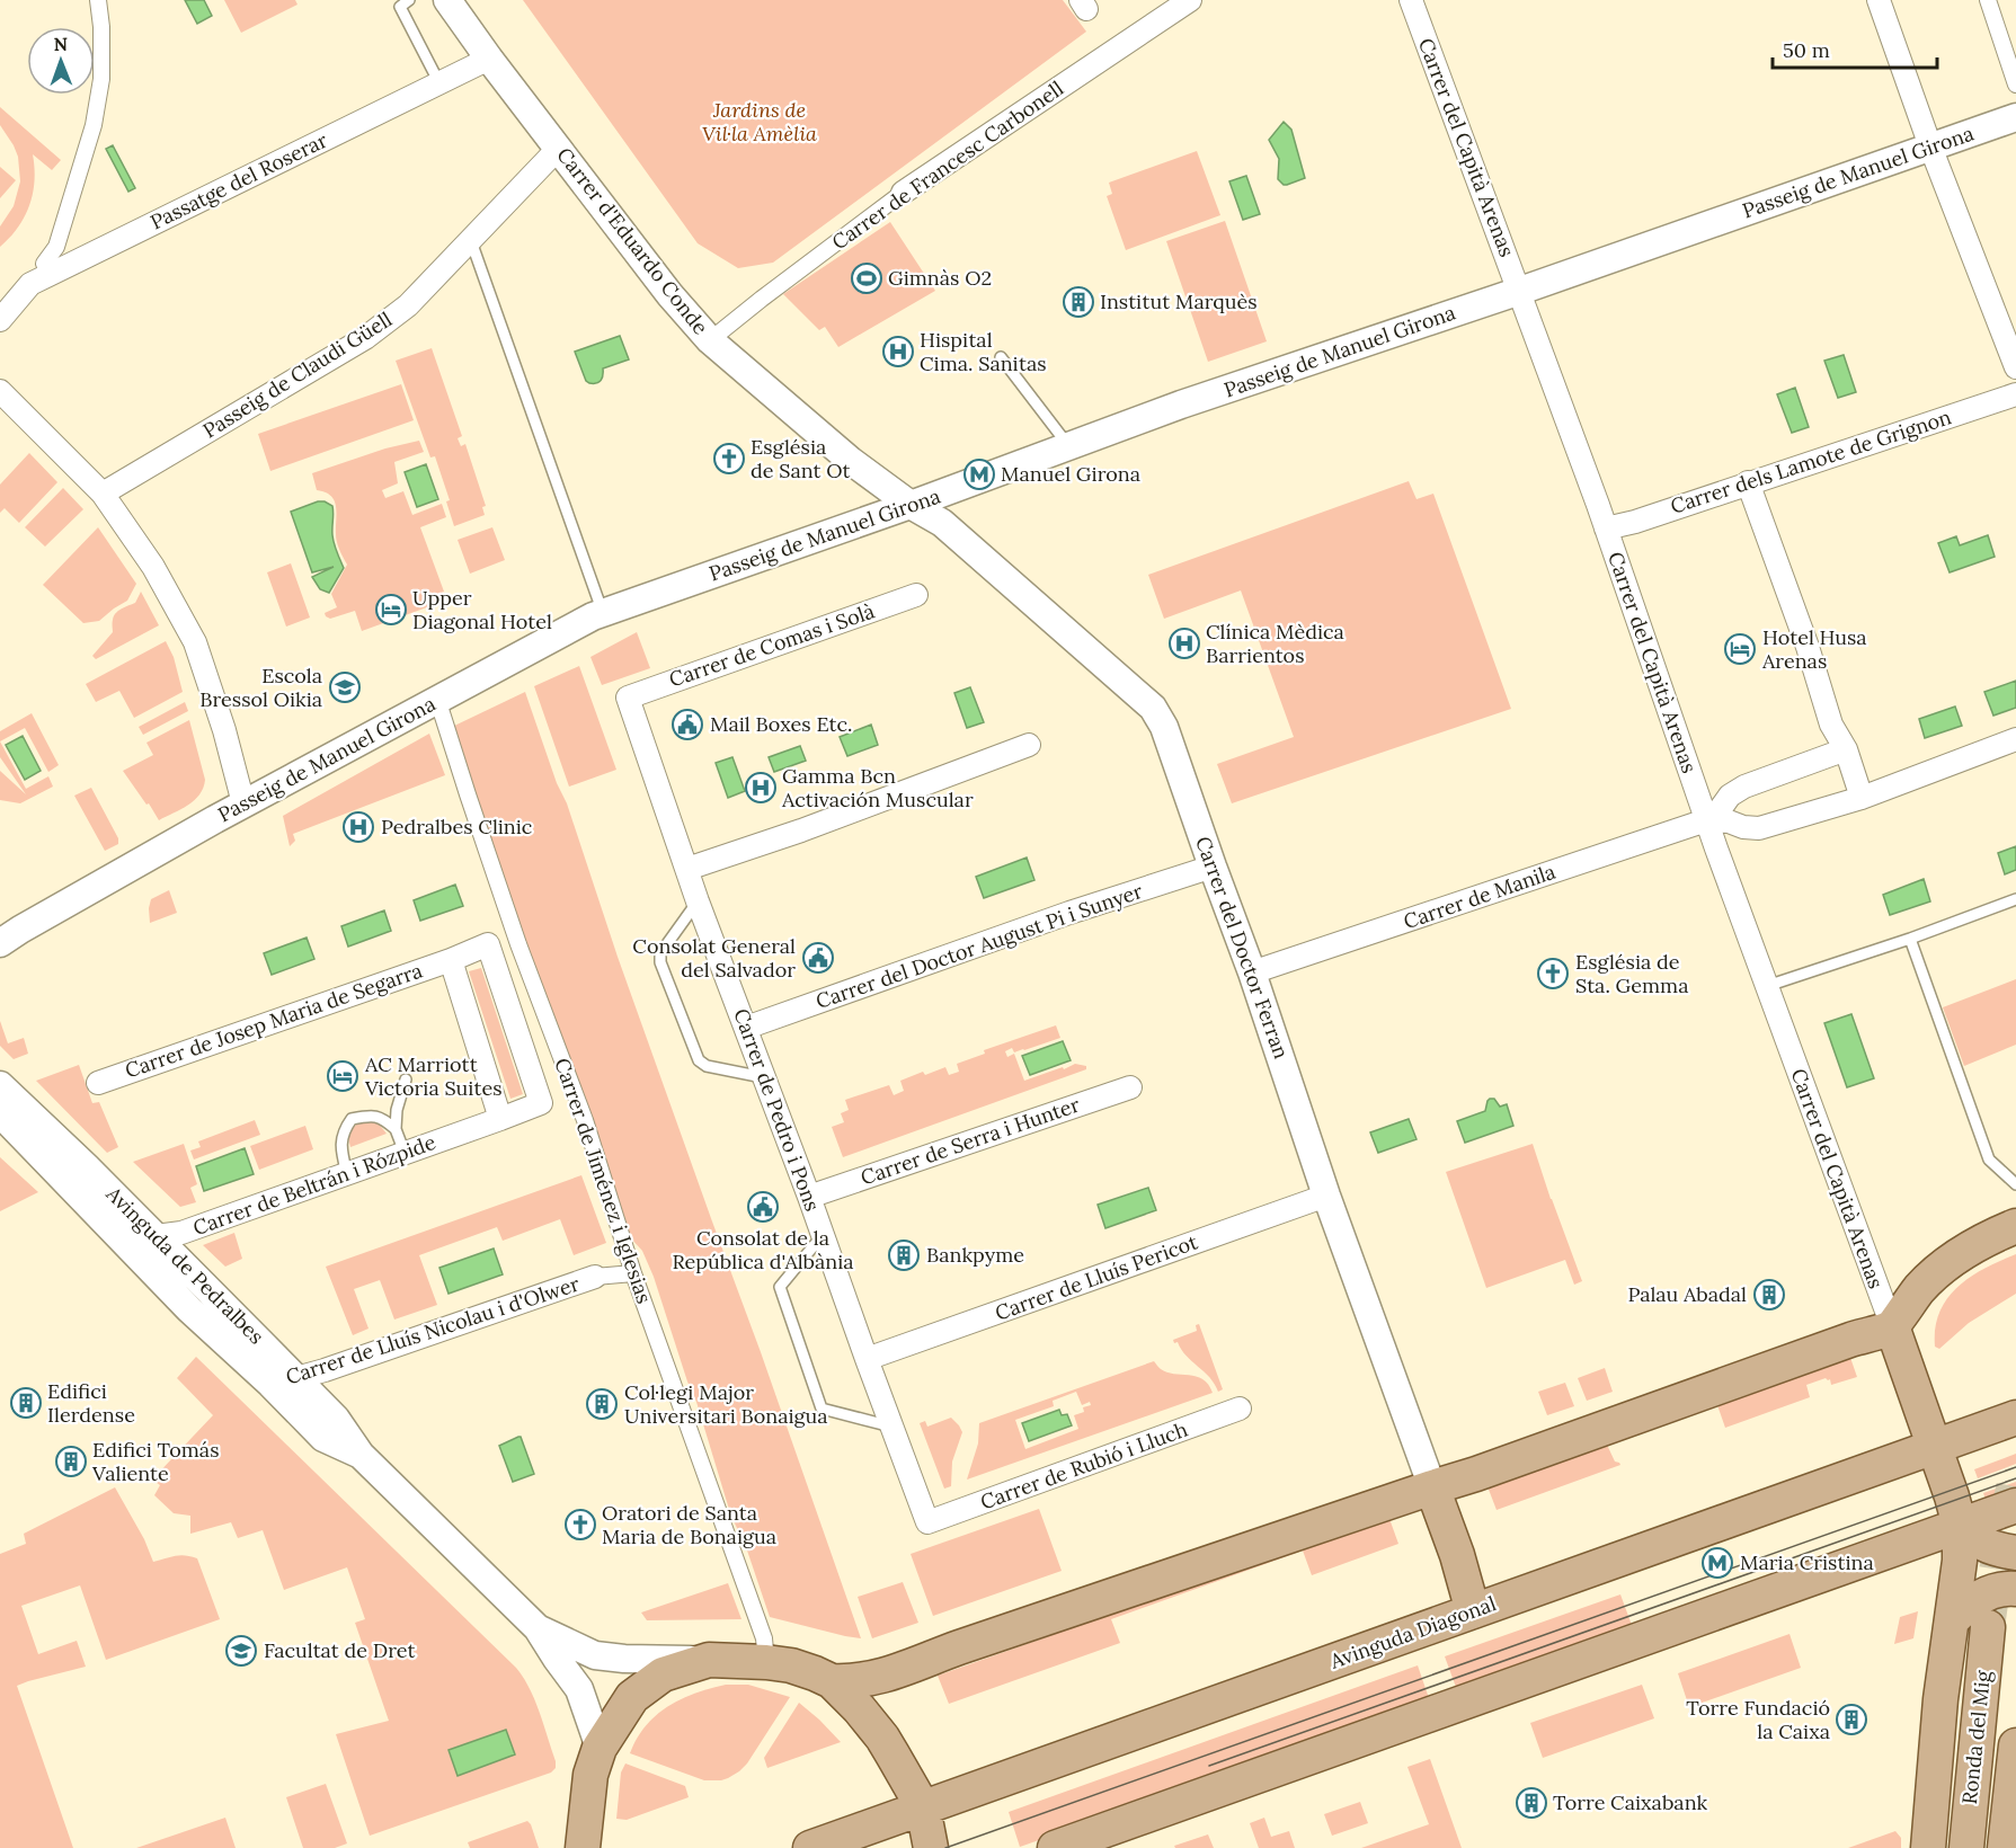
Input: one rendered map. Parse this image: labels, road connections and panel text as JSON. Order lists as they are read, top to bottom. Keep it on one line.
{"streets":{"main road":["Avinguda Diagonal","Ronda del Mig"],"street":["Carrer del Capità Arenas","Carrer de Francesc Carbonell","Passeig de Manuel Girona","Passatge del Roserar","Carrer d'Eduardo Conde","Passeig de Claudi Güell","Carrer dels Lamote de Grignon","Carrer de Comas i Solà","Carrer de Manila","Carrer del Doctor August Pi i Sunyer","Carrer del Doctor Ferran","Carrer de Josep Maria de Segarra","Carrer de Pedro i Pons","Carrer de Serra i Hunter","Carrer de Jiménez i Iglesias","Carrer de Beltrán i Rózpide","Avinguda de Pedralbes","Carrer de Lluís Pericot","Carrer de Lluís Nicolau i d'Olwer","Carrer de Rubió i Lluch"]},"crossings":[["Carrer del Capità Arenas","Passeig de Manuel Girona"],["Carrer del Capità Arenas","Carrer dels Lamote de Grignon"],["Carrer del Capità Arenas","Carrer de Manila"],["Carrer de Francesc Carbonell","Carrer d'Eduardo Conde"],["Passeig de Manuel Girona","Carrer d'Eduardo Conde"],["Passeig de Manuel Girona","Carrer del Doctor Ferran"],["Passeig de Manuel Girona","Carrer de Jiménez i Iglesias"],["Passatge del Roserar","Carrer d'Eduardo Conde"],["Carrer d'Eduardo Conde","Passeig de Claudi Güell"],["Carrer d'Eduardo Conde","Carrer del Doctor Ferran"],["Carrer de Comas i Solà","Carrer de Pedro i Pons"],["Carrer de Manila","Carrer del Doctor Ferran"],["Carrer del Doctor August Pi i Sunyer","Carrer del Doctor Ferran"],["Carrer del Doctor August Pi i Sunyer","Carrer de Pedro i Pons"],["Carrer del Doctor Ferran","Carrer de Lluís Pericot"],["Carrer de Josep Maria de Segarra","Carrer de Beltrán i Rózpide"],["Carrer de Pedro i Pons","Carrer de Serra i Hunter"],["Carrer de Pedro i Pons","Carrer de Lluís Pericot"],["Carrer de Pedro i Pons","Carrer de Rubió i Lluch"],["Carrer de Beltrán i Rózpide","Avinguda de Pedralbes"],["Avinguda de Pedralbes","Carrer de Lluís Nicolau i d'Olwer"]],"parks":["Jardins de Vil·la Amèlia"],"places":{"sports":["Gimnàs O2"],"building":["Institut Marquès","Bankpyme","Palau Abadal","Edifici Ilerdense","Col·legi Major Universitari Bonaigua","Edifici Tomás Valiente","Torre Fundació la Caixa","Torre Caixabank"],"hospital":["Hispital Cima. Sanitas","Clínica Mèdica Barrientos","Gamma Bcn Activación Muscular","Pedralbes Clinic"],"church":["Església de Sant Ot","Església de Sta. Gemma","Oratori de Santa Maria de Bonaigua"],"metro station":["Manuel Girona","Maria Cristina"],"hotel":["Upper Diagonal Hotel","Hotel Husa Arenas","AC Marriott Victoria Suites"],"school or university":["Escola Bressol Oikia","Facultat de Dret"],"public building":["Mail Boxes Etc.","Consolat General del Salvador","Consolat de la República d'Albània"]},"scale_bar":"50 m","north":"top"}
